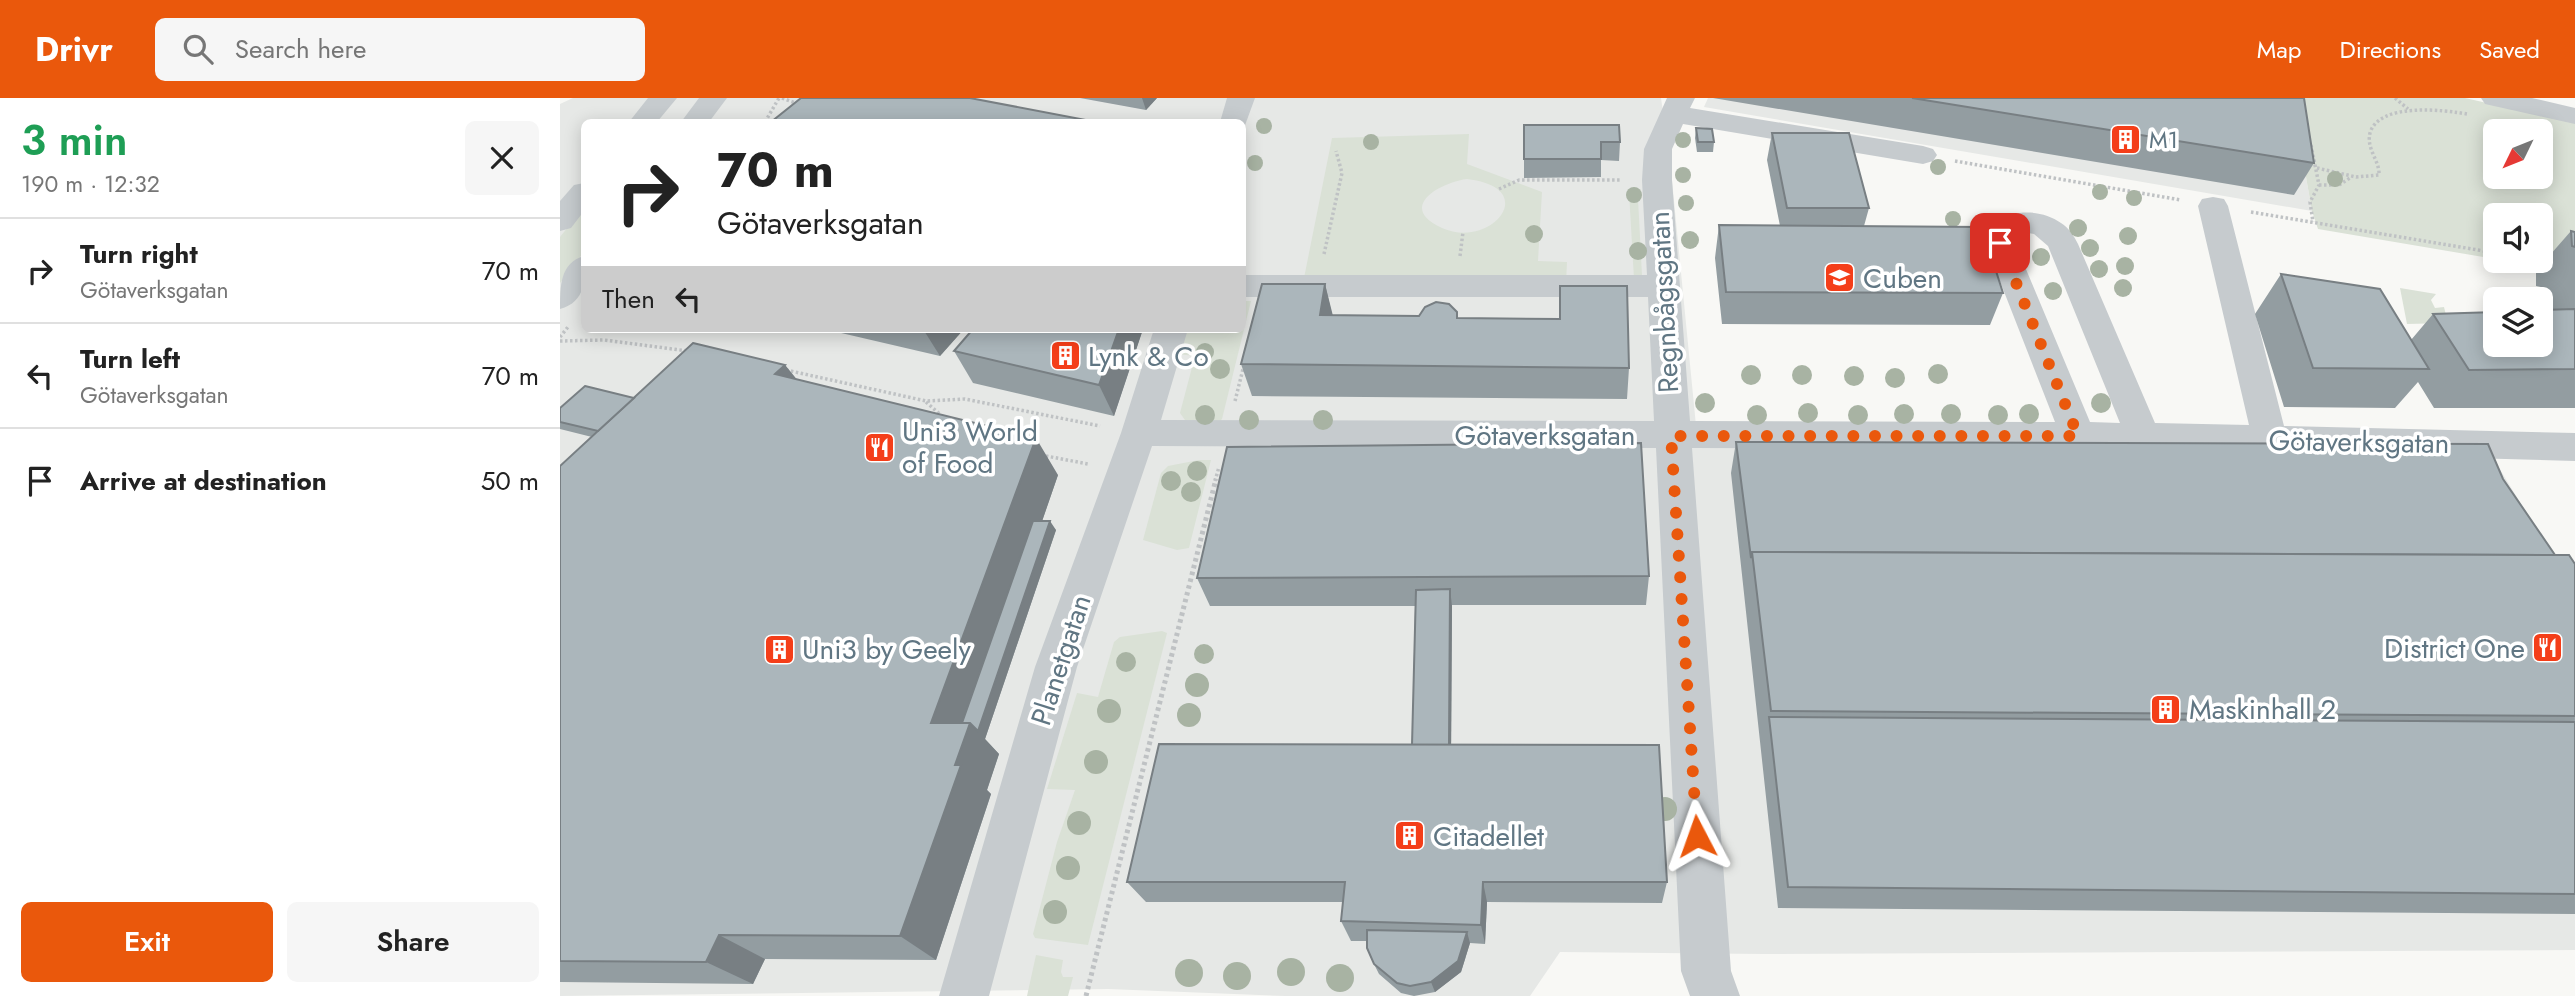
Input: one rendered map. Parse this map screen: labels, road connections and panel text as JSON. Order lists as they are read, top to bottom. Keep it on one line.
{"streets":{"street":["Regnbågsgatan","Götaverksgatan","Planetgatan"]},"crossings":[["Regnbågsgatan","Götaverksgatan"],["Götaverksgatan","Planetgatan"]],"places":{"building":["M1","Lynk & Co","Uni3 by Geely","Maskinhall 2","Citadellet"],"school or university":["Cuben"],"restaurant":["Uni3 World of Food","District One"]},"north":"bottom left","page":{"header":"Drivr","search":"Search here","nav":["Map","Directions","Saved"],"heading":["3 min","190 m · 12:32"],"turn":["70 m","Götaverksgatan"],"list":[{"name":"Turn right","note":"Götaverksgatan","value":"70 m"},{"name":"Turn left","note":"Götaverksgatan","value":"70 m"},{"name":"Arrive at destination","value":"50 m"}],"then":"Then","buttons":["Exit","Share"]}}
